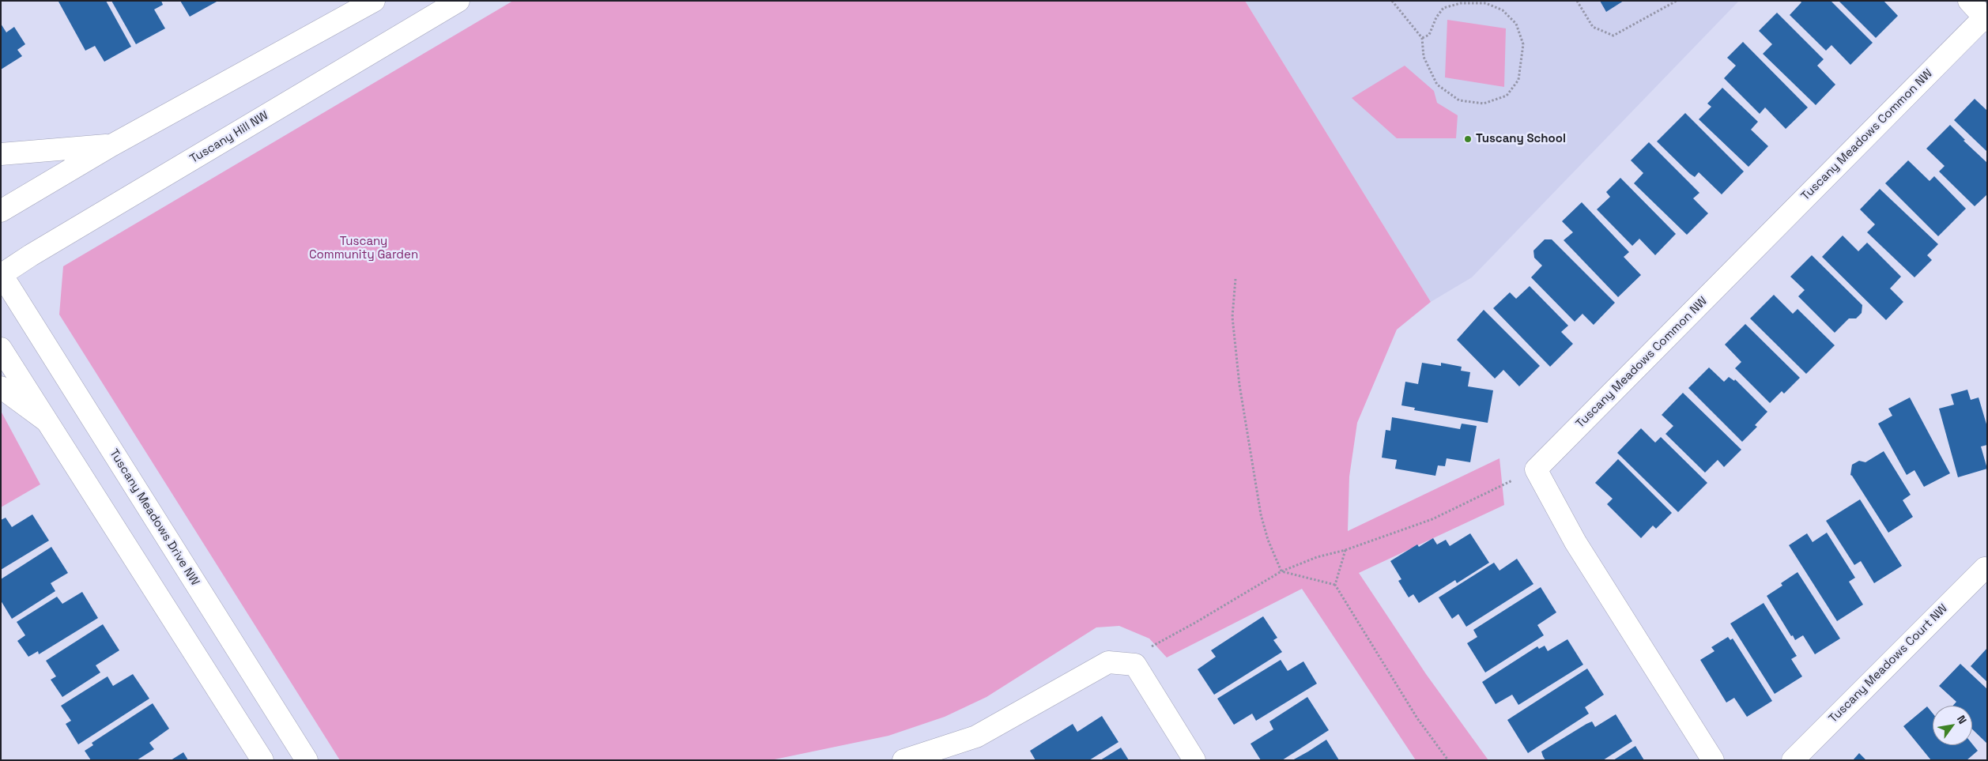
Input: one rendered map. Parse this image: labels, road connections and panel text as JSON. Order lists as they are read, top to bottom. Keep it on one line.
{"streets":{"street":["Tuscany Meadows Common NW","Tuscany Hill NW","Tuscany Meadows Drive NW","Tuscany Meadows Court NW"]},"crossings":[["Tuscany Hill NW","Tuscany Meadows Drive NW"]],"parks":["Tuscany Community Garden"],"places":["Tuscany School"],"north":"top right"}
